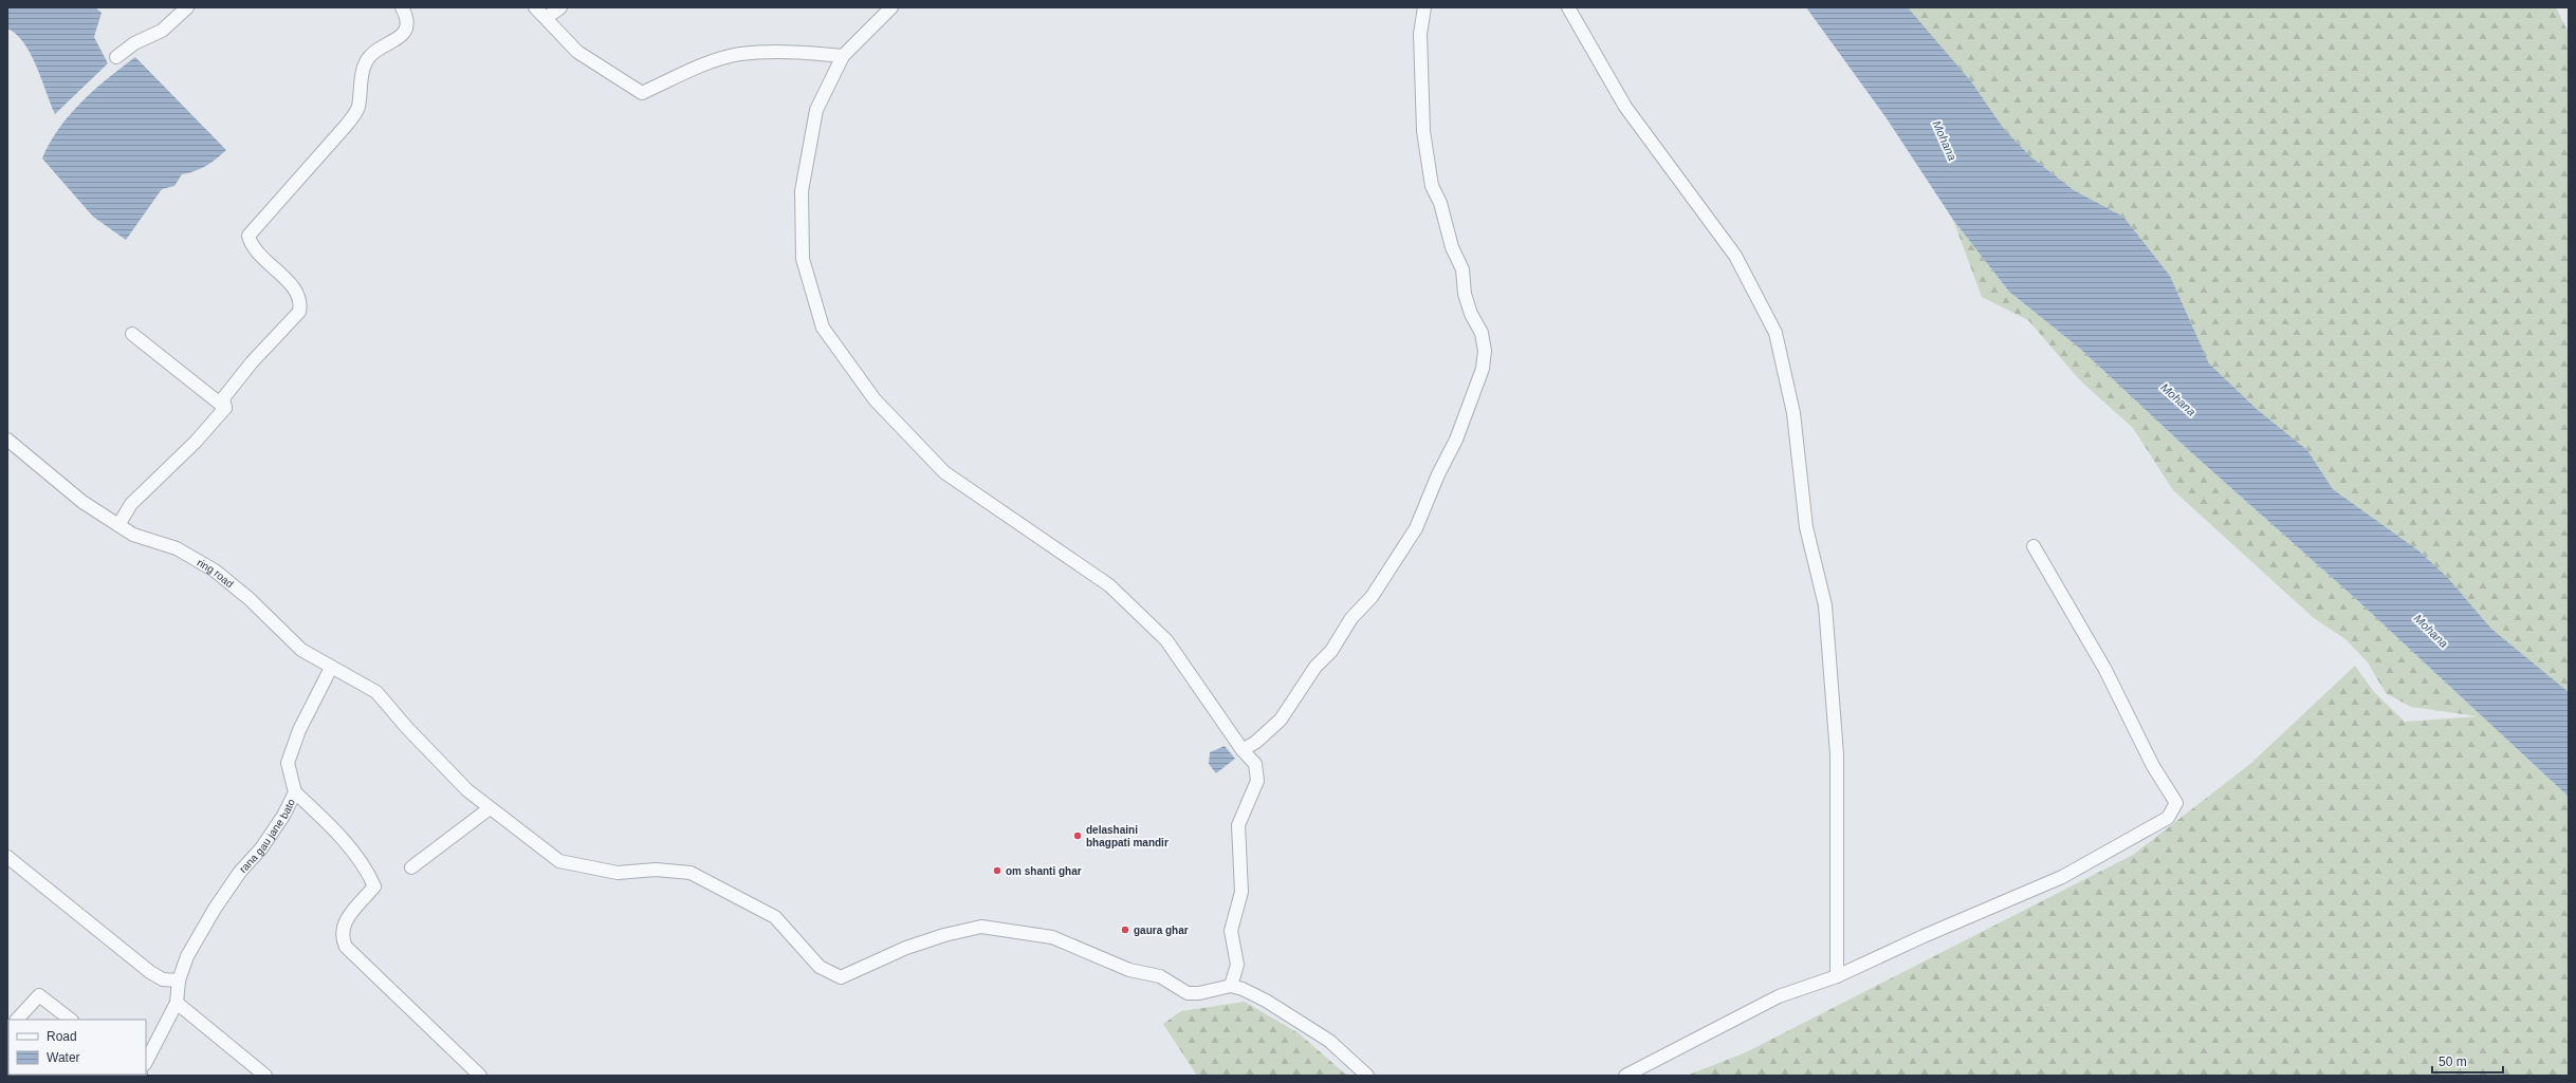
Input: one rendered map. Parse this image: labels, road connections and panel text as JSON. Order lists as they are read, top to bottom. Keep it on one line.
{"streets":{"street":["ring road","rana gau jane bato"]},"crossings":[["ring road","rana gau jane bato"]],"water":["Mohana"],"places":["delashaini bhagpati mandir","om shanti ghar","gaura ghar"],"legend":["Road","Water"],"scale_bar":"50 m"}
